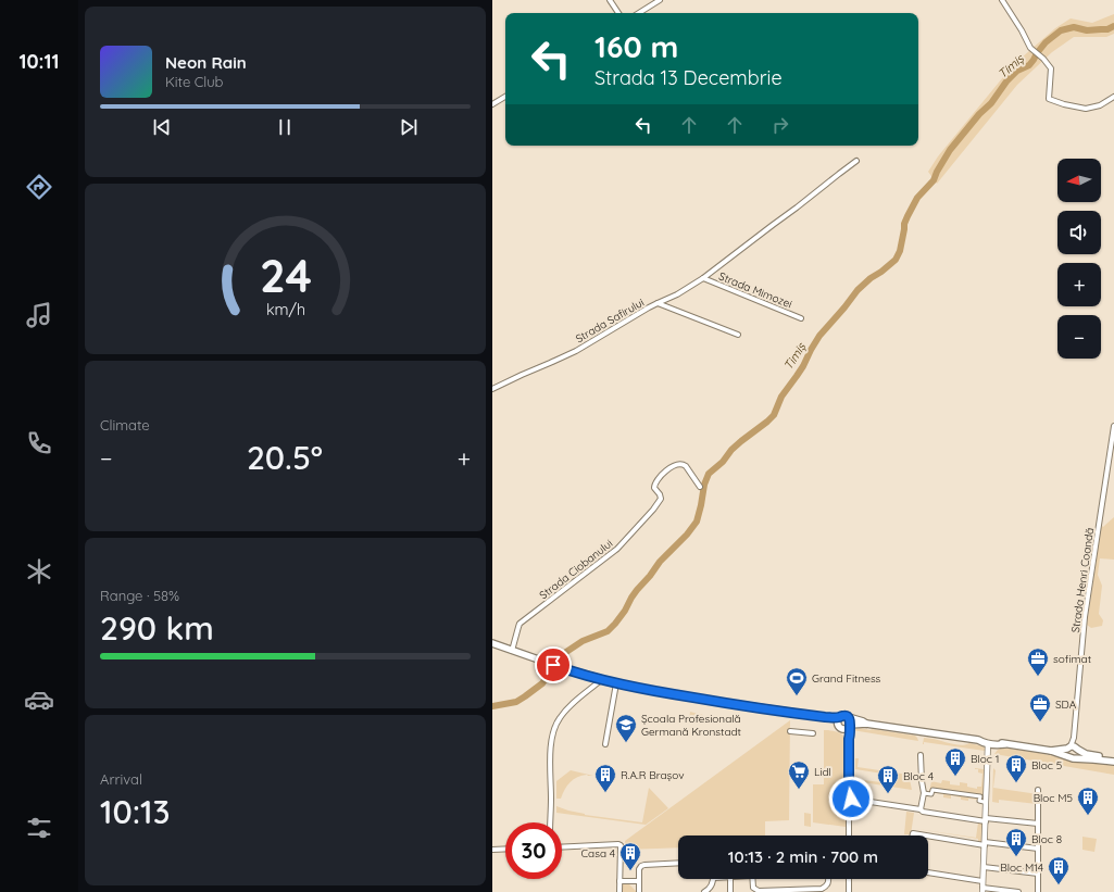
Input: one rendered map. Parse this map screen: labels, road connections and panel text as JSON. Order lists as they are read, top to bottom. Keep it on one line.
{"streets":{"street":["Strada Mimozei","Strada Safirului","Strada Ciobanului","Strada Henri Coandă"]},"water":["Timiș"],"places":{"office":["sofimat","SDA"],"sports":["Grand Fitness"],"school or university":["Școala Profesională Germană Kronstadt"],"building":["Bloc 1","Bloc 5","R.A.R Brașov","Bloc 4","Bloc M5","Bloc 8","Casa 4","Bloc M14"],"supermarket":["Lidl"]},"north":"left","page":{"tabs":"10:11","turn":["160 m","Strada 13 Decembrie"],"song":["Neon Rain","Kite Club"],"map_buttons":["+","−"],"tile":["Climate",["Range · 58%","290 km"],["Arrival","10:13"]],"heat":["−","20.5°","+"],"limit":"30","trip":"10:13 · 2 min · 700 m","gauge":["24","km/h"]}}
